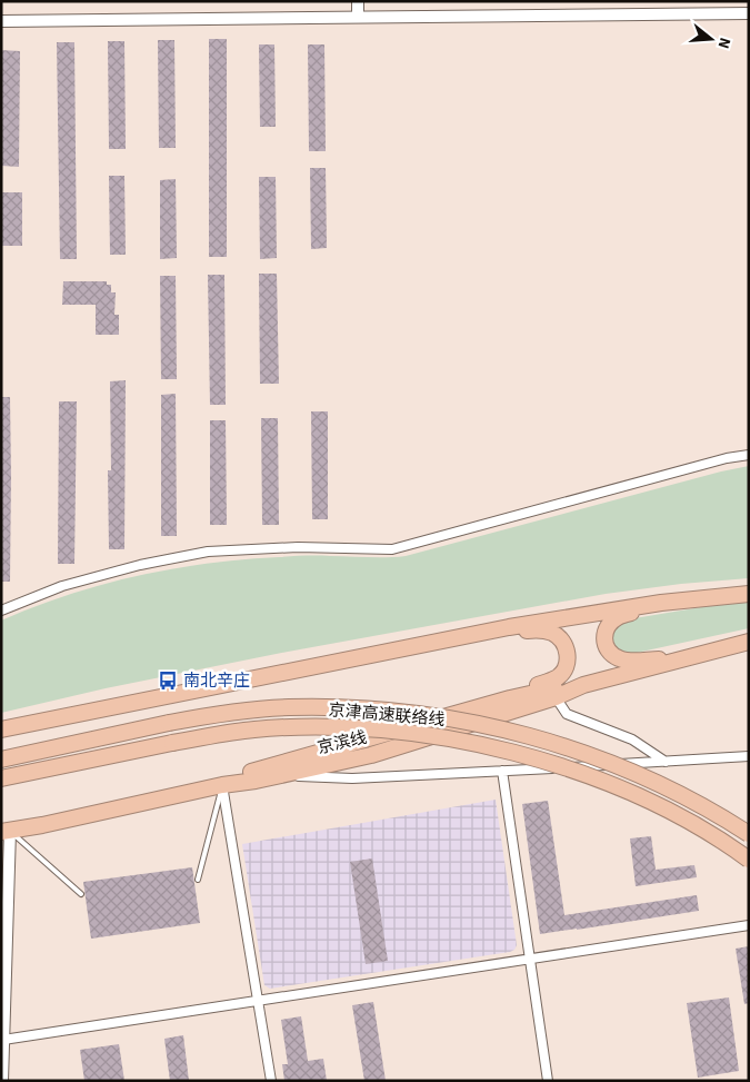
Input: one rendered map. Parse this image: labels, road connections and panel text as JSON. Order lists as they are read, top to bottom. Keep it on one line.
{"streets":{"highway":["京津高速联络线","京滨线"]},"places":{"bus stop":["南北辛庄"]},"north":"right"}
